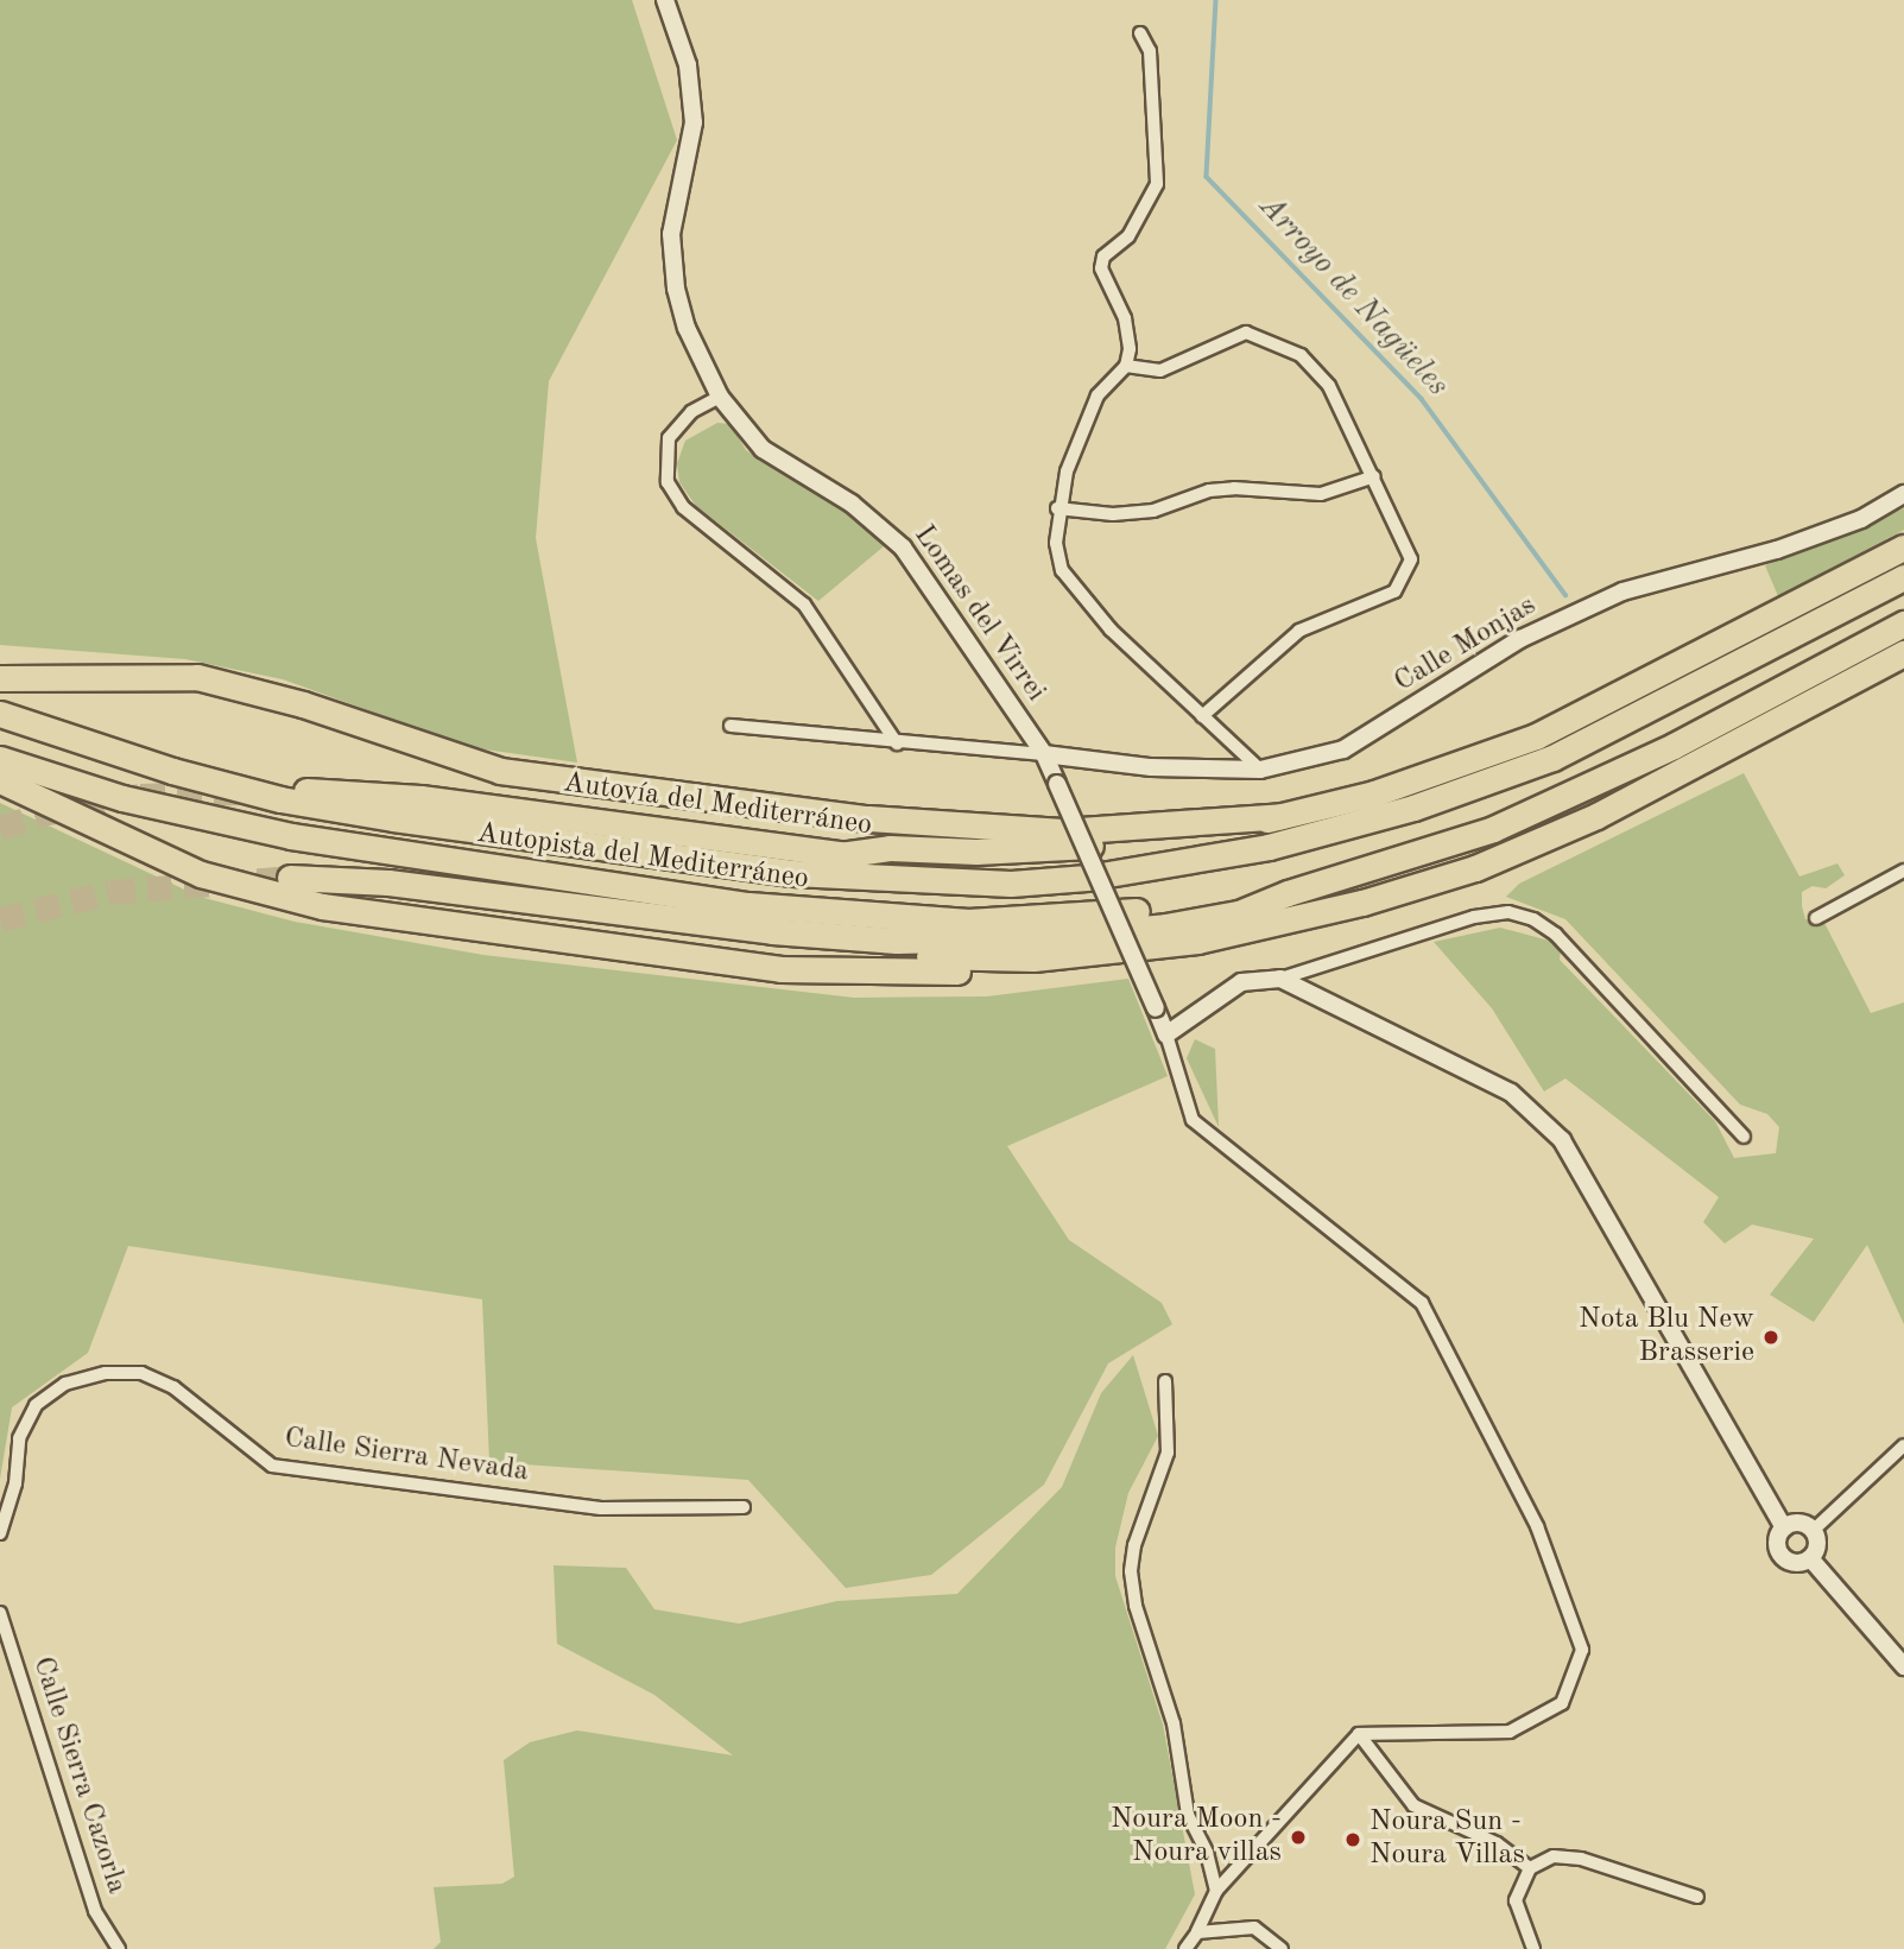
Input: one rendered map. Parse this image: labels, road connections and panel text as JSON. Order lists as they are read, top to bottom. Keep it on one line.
{"streets":{"highway":["Autovía del Mediterráneo","Autopista del Mediterráneo"],"street":["Lomas del Virrei","Calle Monjas","Calle Sierra Nevada","Calle Sierra Cazorla"]},"crossings":[["Lomas del Virrei","Calle Monjas"],["Autovía del Mediterráneo","Autopista del Mediterráneo"]],"water":["Arroyo de Nagüeles"],"places":["Nota Blu New Brasserie","Noura Moon - Noura villas","Noura Sun - Noura Villas"]}
